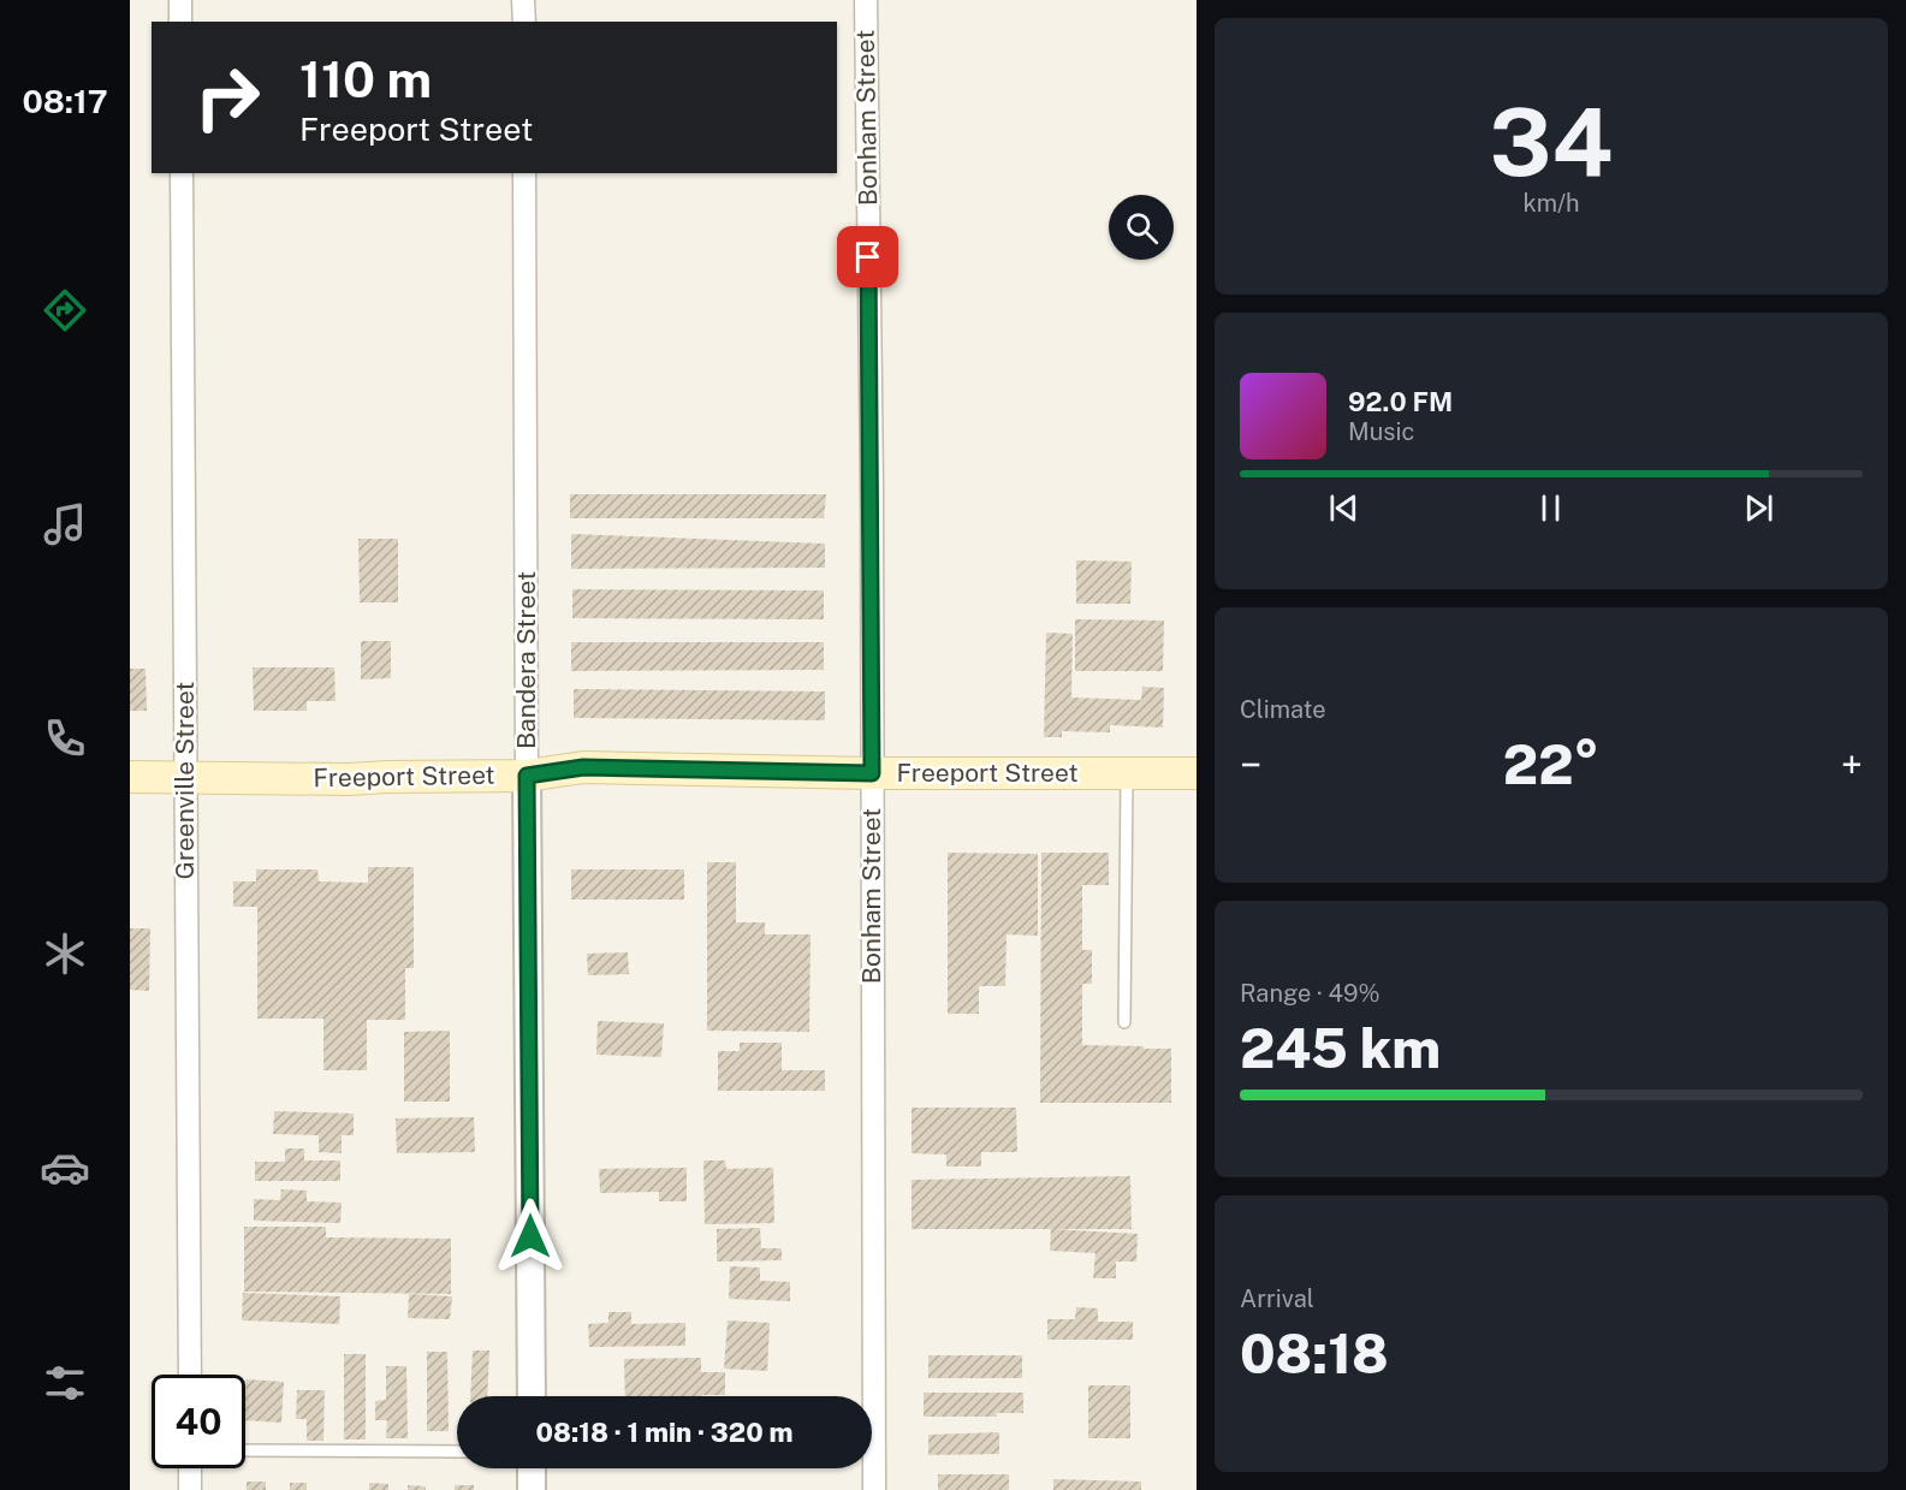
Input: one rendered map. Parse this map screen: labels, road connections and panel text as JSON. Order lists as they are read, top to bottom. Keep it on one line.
{"streets":{"main road":["Freeport Street"],"street":["Bonham Street","Bandera Street","Greenville Street"]},"crossings":[["Bonham Street","Freeport Street"],["Bandera Street","Freeport Street"],["Freeport Street","Greenville Street"]],"page":{"tabs":"08:17","tile":[["34","km/h"],"Climate",["Range · 49%","245 km"],["Arrival","08:18"]],"turn":["110 m","Freeport Street"],"song":["92.0 FM","Music"],"heat":["−","22°","+"],"limit":"40","trip":"08:18 · 1 min · 320 m"}}
